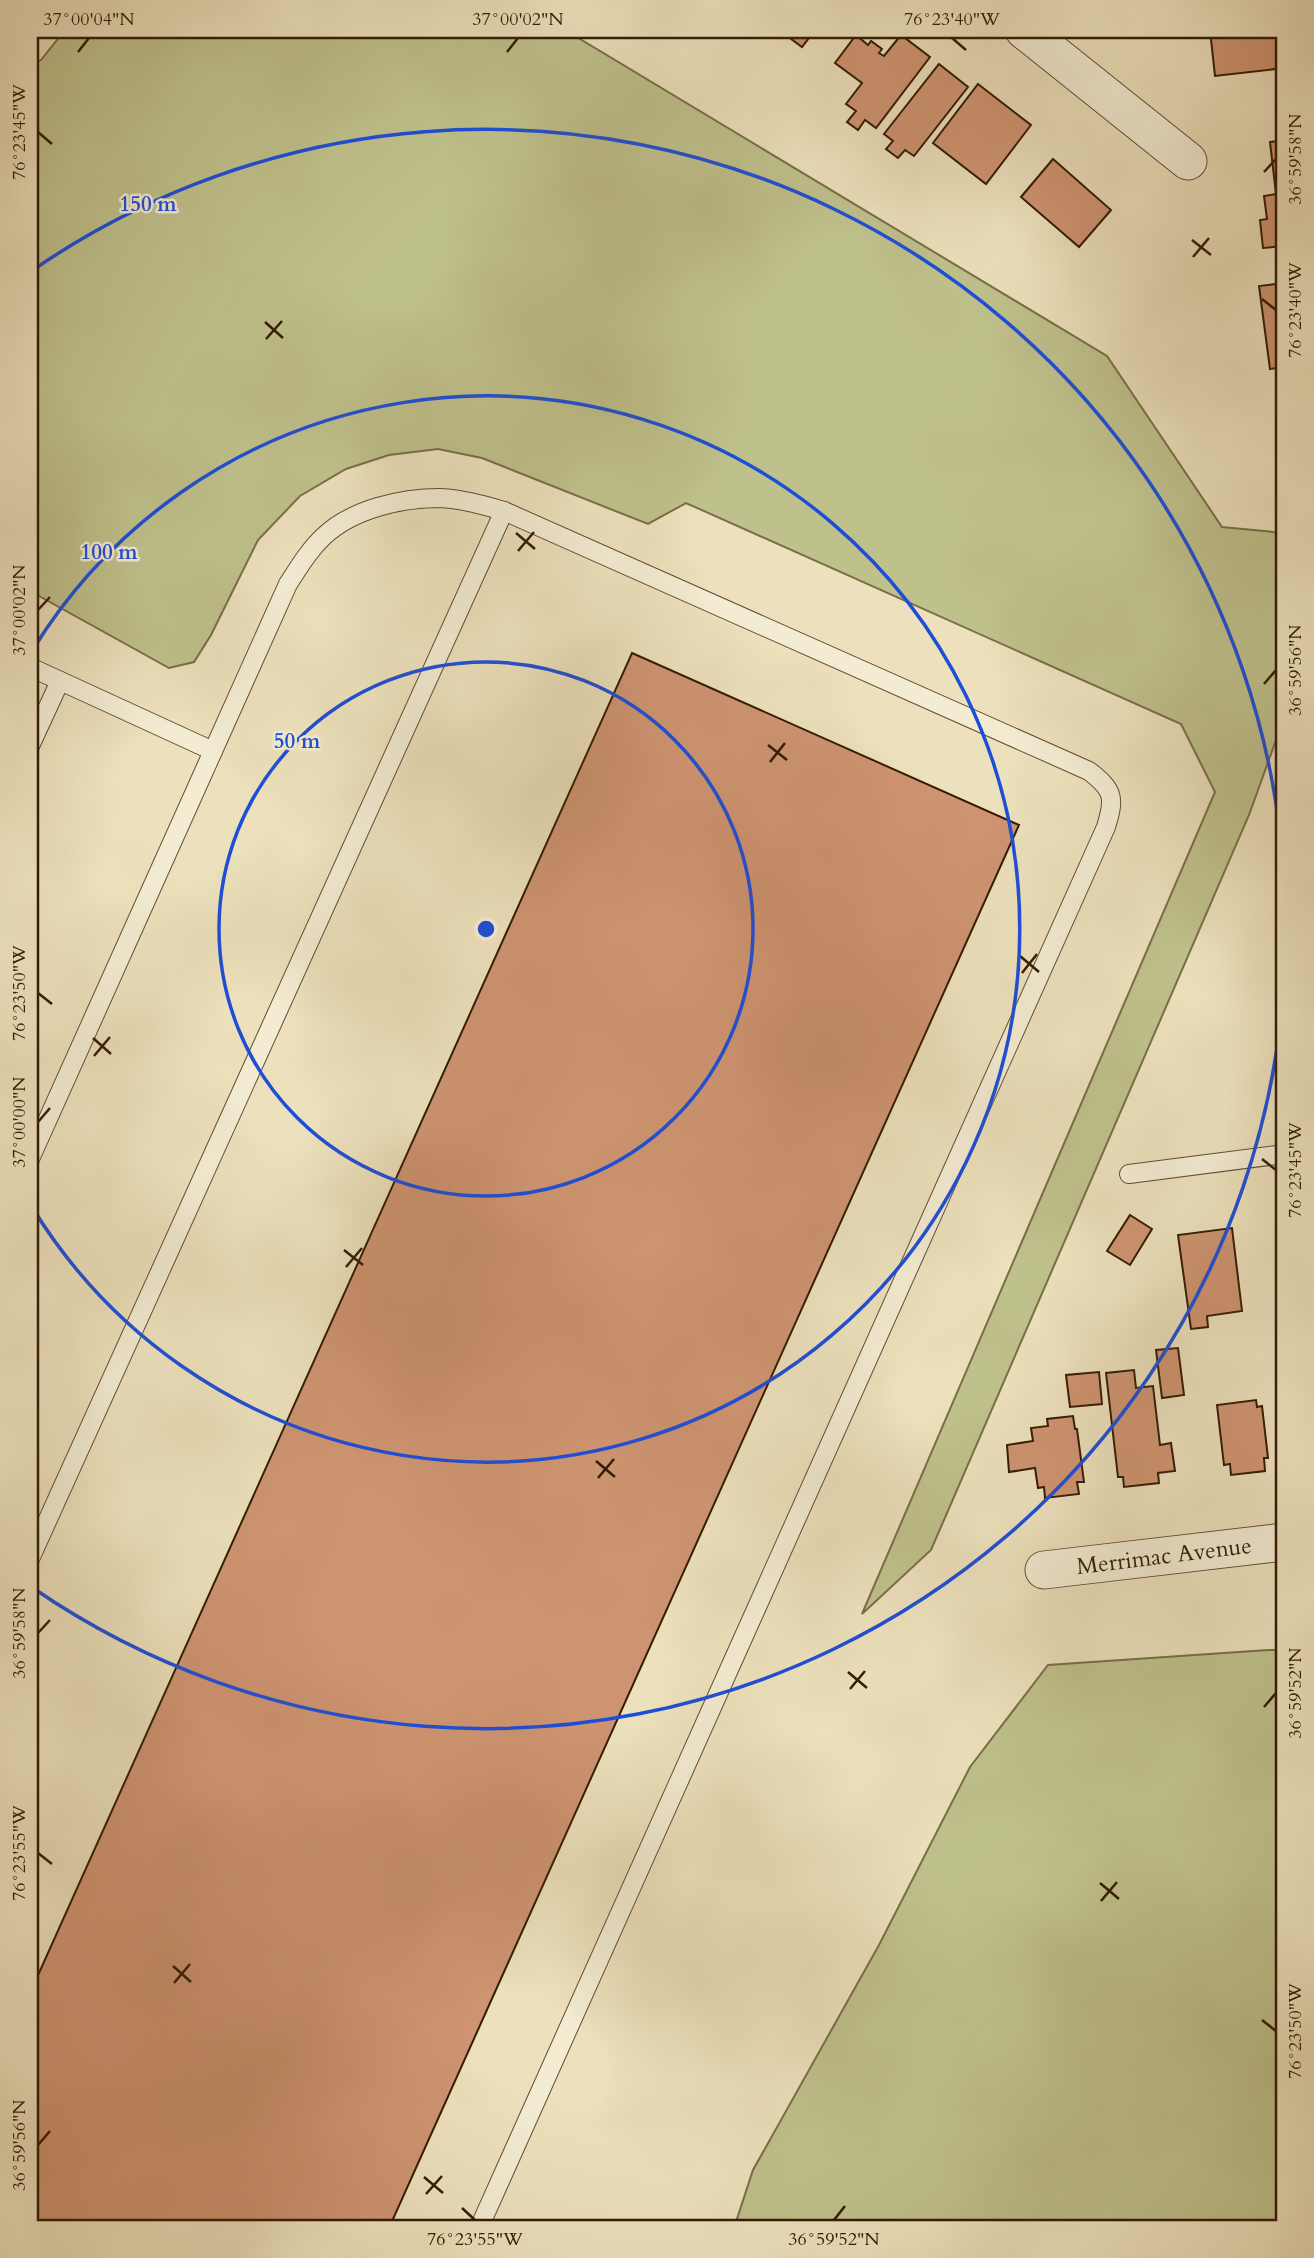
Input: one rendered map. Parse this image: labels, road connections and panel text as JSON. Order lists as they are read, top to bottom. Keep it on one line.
{"streets":{"street":["Merrimac Avenue"]},"coordinates":["37°00'04\"N","37°00'02\"N","76°23'40\"W","76°23'45\"W","36°59'58\"N","36°59'56\"N","76°23'50\"W","37°00'00\"N","36°59'52\"N","76°23'55\"W"],"rings":["150 m","100 m","50 m"]}
